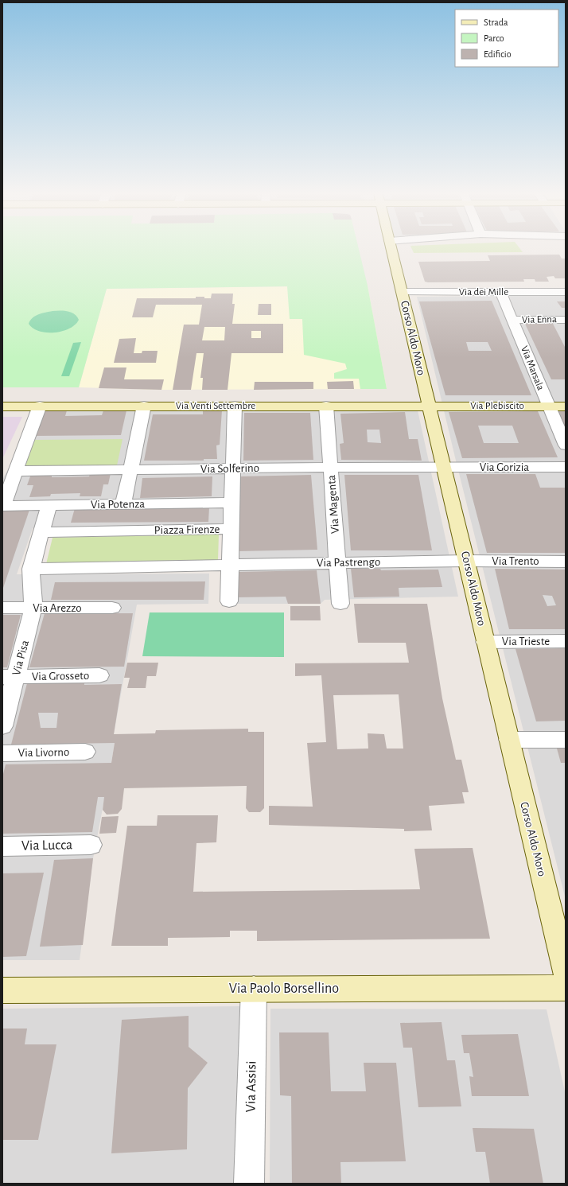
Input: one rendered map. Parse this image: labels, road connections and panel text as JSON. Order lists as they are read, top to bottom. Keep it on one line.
{"streets":{"street":["Via dei Mille","Via Enna","Corso Aldo Moro","Via Marsala","Via Venti Settembre","Via Plebiscito","Via Gorizia","Via Solferino","Via Potenza","Via Magenta","Piazza Firenze","Via Trento","Via Pastrengo","Via Arezzo","Via Trieste","Via Pisa","Via Grosseto","Via Livorno","Via Lucca","Via Paolo Borsellino","Via Assisi"]},"crossings":[["Via dei Mille","Corso Aldo Moro"],["Via dei Mille","Via Marsala"],["Via Enna","Via Marsala"],["Corso Aldo Moro","Via Venti Settembre"],["Corso Aldo Moro","Via Plebiscito"],["Corso Aldo Moro","Via Gorizia"],["Corso Aldo Moro","Via Solferino"],["Corso Aldo Moro","Via Trento"],["Corso Aldo Moro","Via Pastrengo"],["Corso Aldo Moro","Via Trieste"],["Via Marsala","Via Plebiscito"],["Via Venti Settembre","Via Plebiscito"],["Via Venti Settembre","Via Magenta"],["Via Gorizia","Via Solferino"],["Via Solferino","Via Potenza"],["Via Solferino","Via Magenta"],["Via Magenta","Via Pastrengo"],["Piazza Firenze","Via Pastrengo"],["Via Trento","Via Pastrengo"],["Via Arezzo","Via Pisa"],["Via Pisa","Via Grosseto"],["Via Paolo Borsellino","Via Assisi"]],"legend":["Strada","Parco","Edificio"]}
